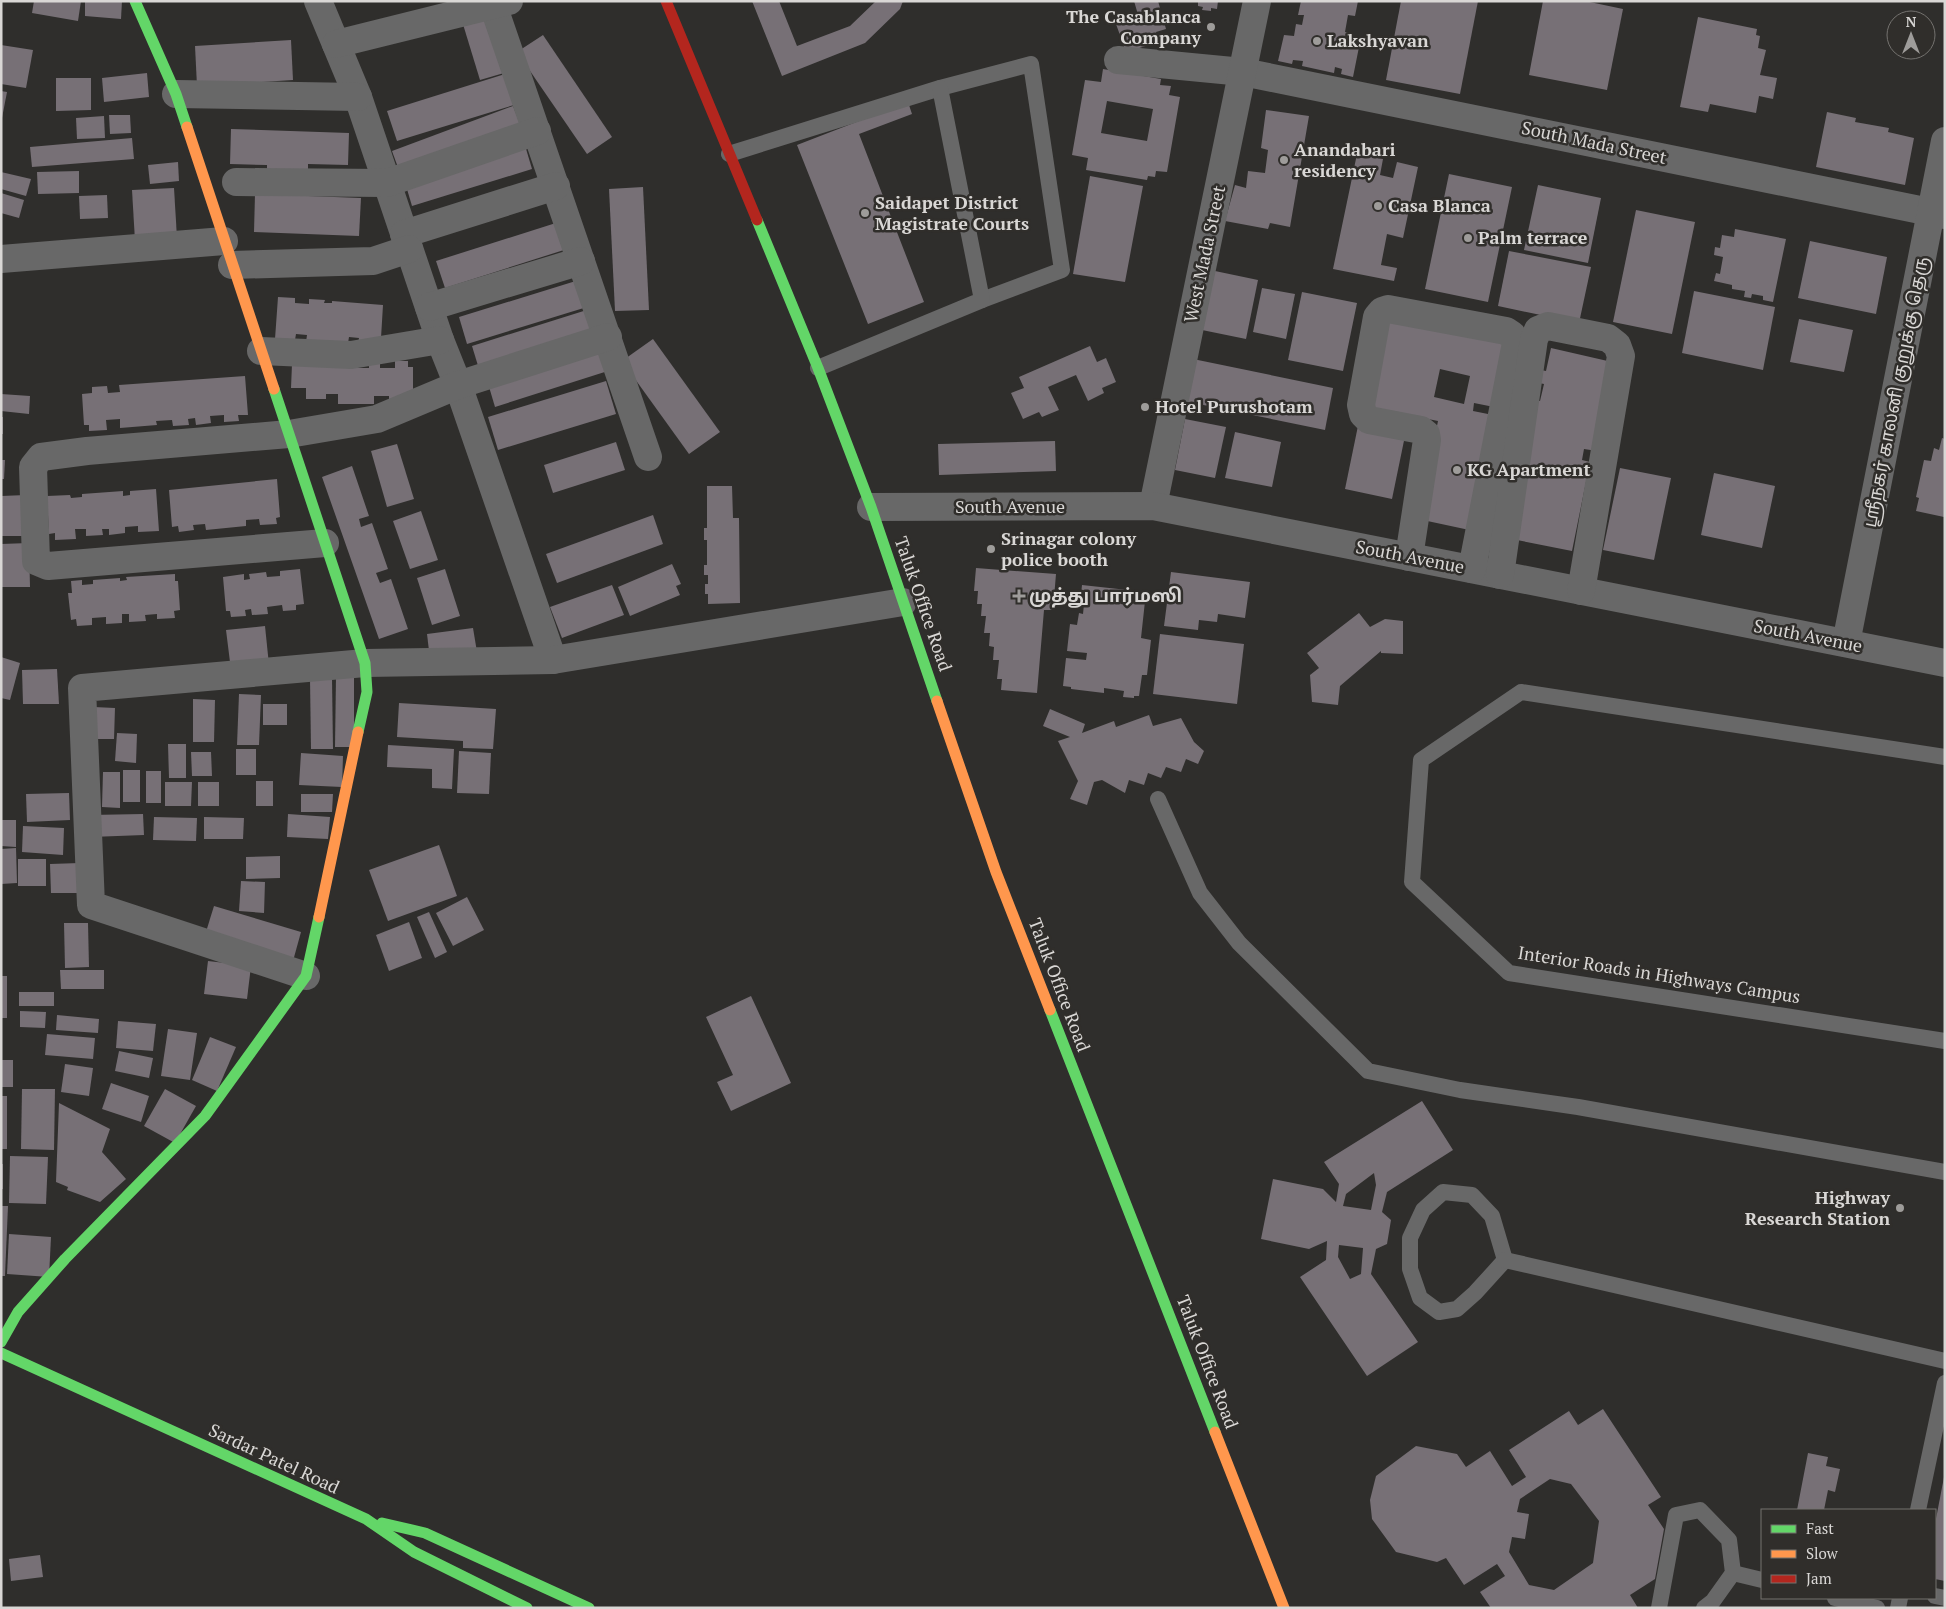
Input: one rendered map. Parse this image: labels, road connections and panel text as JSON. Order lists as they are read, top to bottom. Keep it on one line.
{"streets":{"main road":["Taluk Office Road","Sardar Patel Road"],"street":["South Mada Street","West Mada Street","ஸ்ரீநகர் காலனி குறுக்கு தெரு","South Avenue"],"lane":["Interior Roads in Highways Campus"]},"crossings":[["South Mada Street","West Mada Street"],["South Mada Street","ஸ்ரீநகர் காலனி குறுக்கு தெரு"],["West Mada Street","South Avenue"],["ஸ்ரீநகர் காலனி குறுக்கு தெரு","South Avenue"],["South Avenue","Taluk Office Road"]],"places":{"other":["The Casablanca Company","Lakshyavan","Anandabari residency","Casa Blanca","Saidapet District Magistrate Courts","Palm terrace","Hotel Purushotam","KG Apartment","Srinagar colony police booth","Highway Research Station"],"health":["முத்து பார்மஸி"]},"legend":["Fast","Slow","Jam"],"north":"top"}
